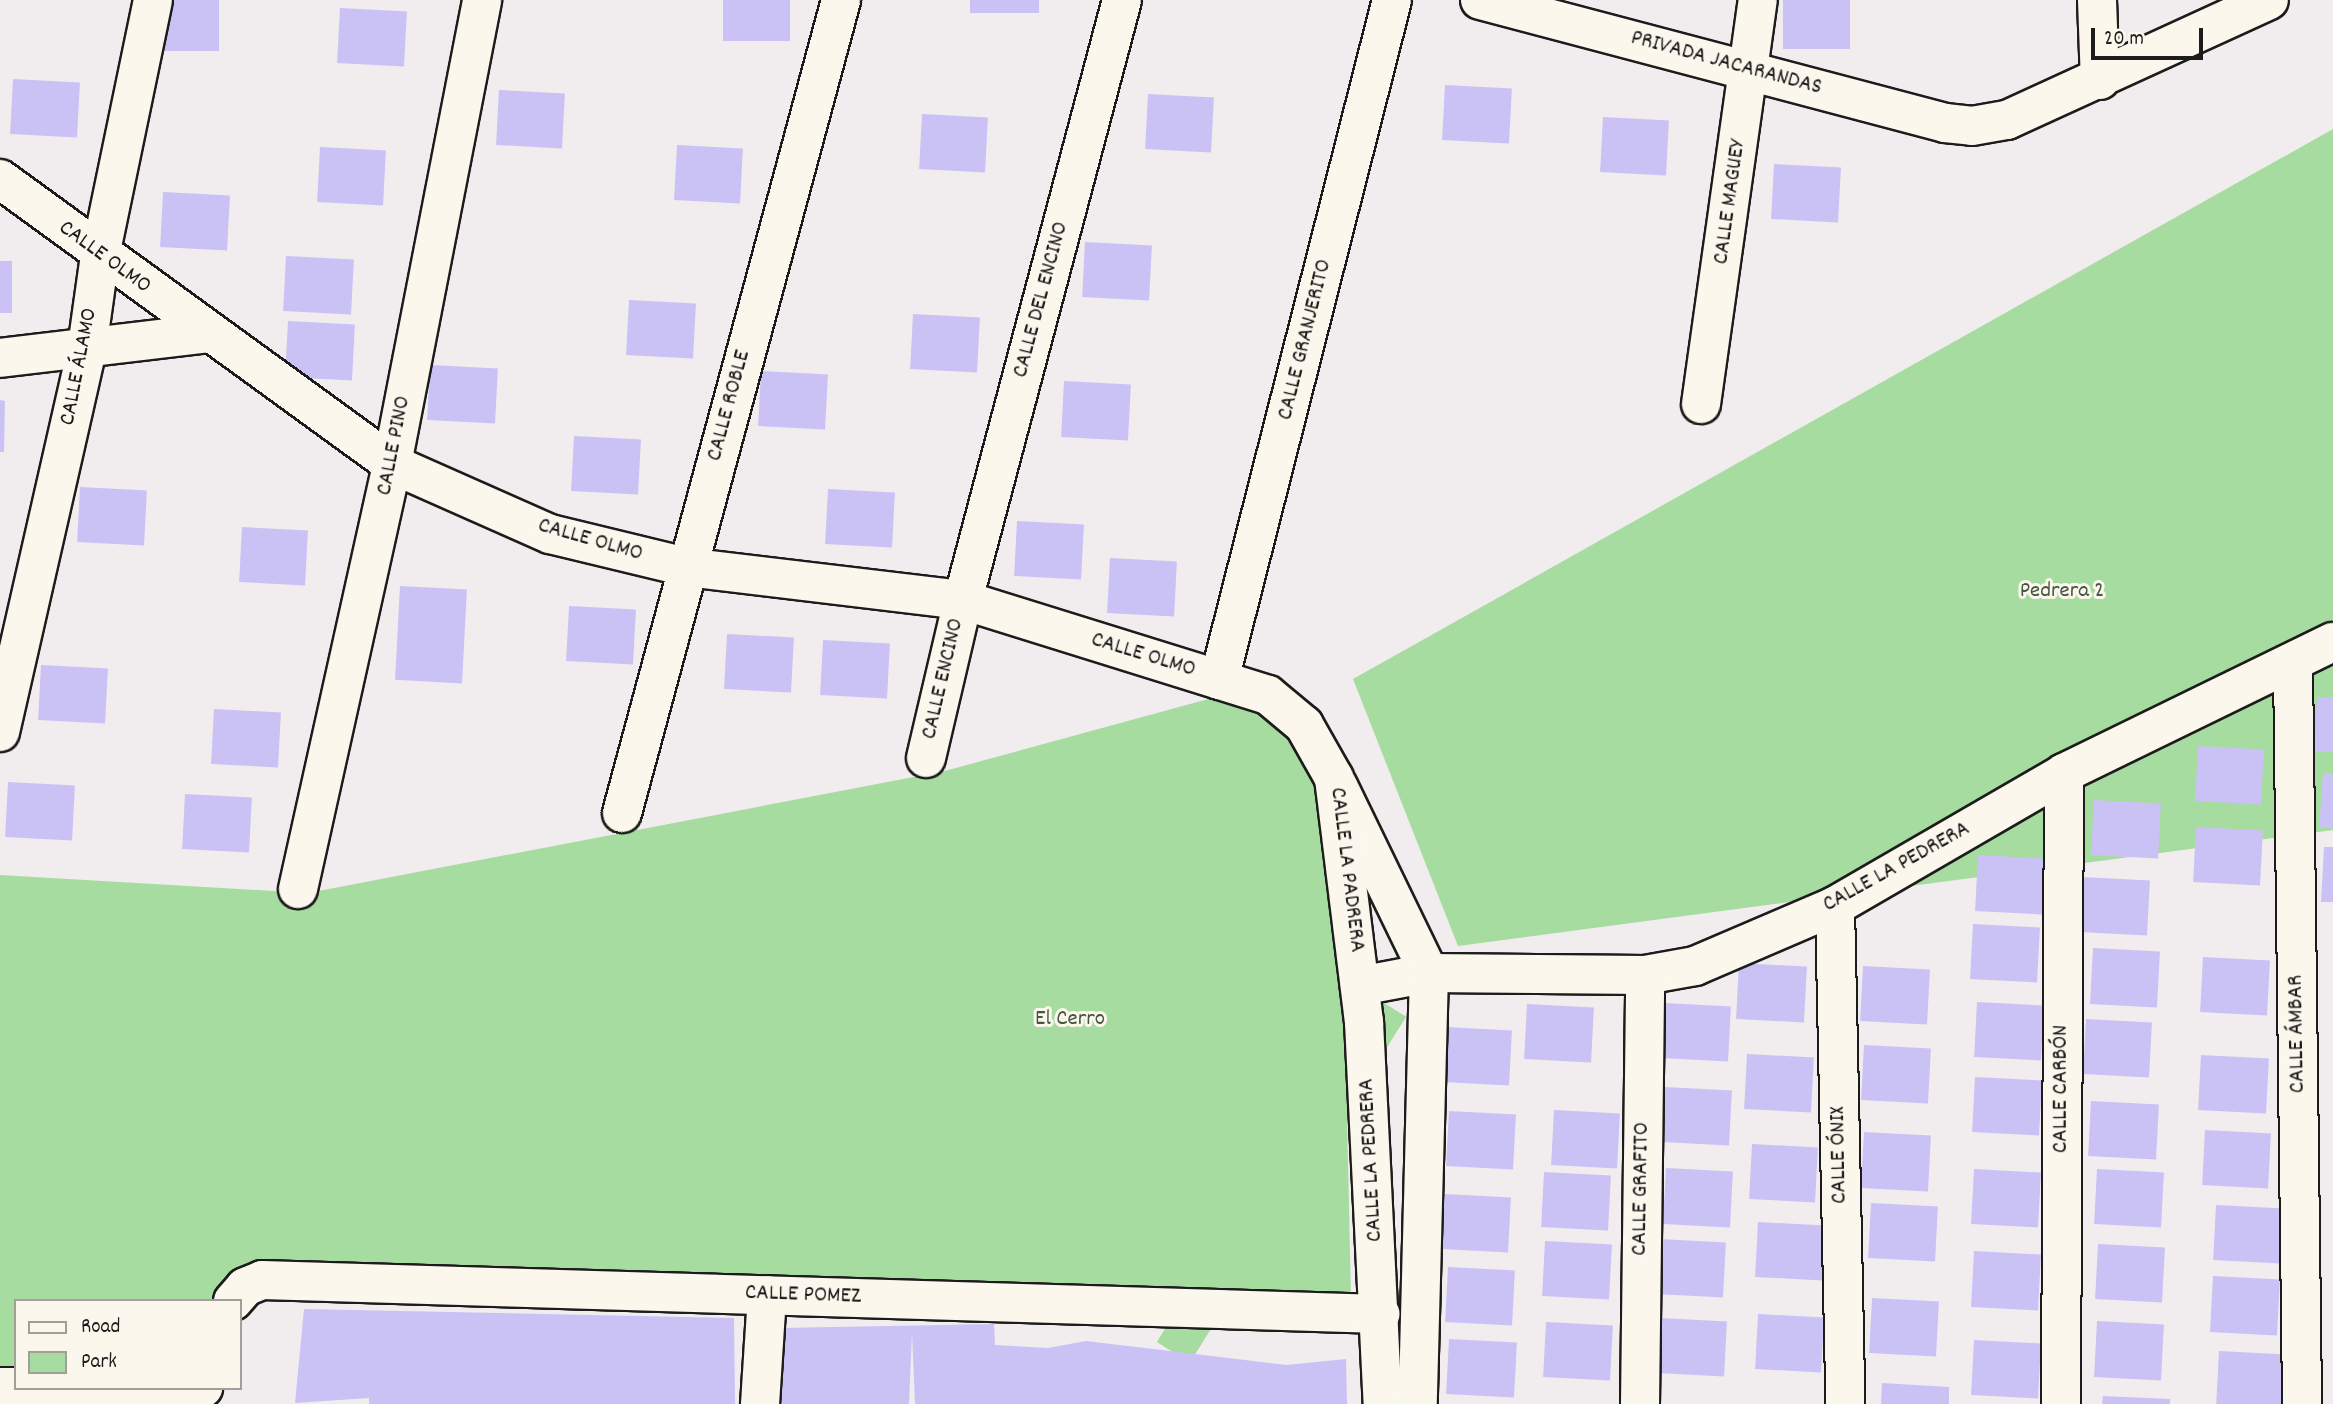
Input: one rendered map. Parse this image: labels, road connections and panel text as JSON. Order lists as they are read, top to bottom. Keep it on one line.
{"streets":{"street":["PRIVADA JACARANDAS","CALLE MAGUEY","CALLE OLMO","CALLE DEL ENCINO","CALLE GRANJERITO","CALLE ÁLAMO","CALLE ROBLE","CALLE PINO","CALLE ENCINO","CALLE LA PEDRERA","CALLE LA PADRERA","CALLE ÁMBAR","CALLE CARBÓN","CALLE ÓNIX","CALLE GRAFITO","CALLE POMEZ"]},"crossings":[["PRIVADA JACARANDAS","CALLE MAGUEY"],["CALLE OLMO","CALLE DEL ENCINO"],["CALLE OLMO","CALLE GRANJERITO"],["CALLE OLMO","CALLE ÁLAMO"],["CALLE OLMO","CALLE ROBLE"],["CALLE OLMO","CALLE PINO"],["CALLE OLMO","CALLE ENCINO"],["CALLE OLMO","CALLE LA PADRERA"],["CALLE DEL ENCINO","CALLE ENCINO"],["CALLE LA PEDRERA","CALLE LA PADRERA"],["CALLE LA PEDRERA","CALLE ÁMBAR"],["CALLE LA PEDRERA","CALLE CARBÓN"],["CALLE LA PEDRERA","CALLE ÓNIX"],["CALLE LA PEDRERA","CALLE GRAFITO"],["CALLE LA PEDRERA","CALLE POMEZ"]],"parks":["Pedrera 2","El Cerro"],"legend":["Road","Park"],"scale_bar":"20 m"}
